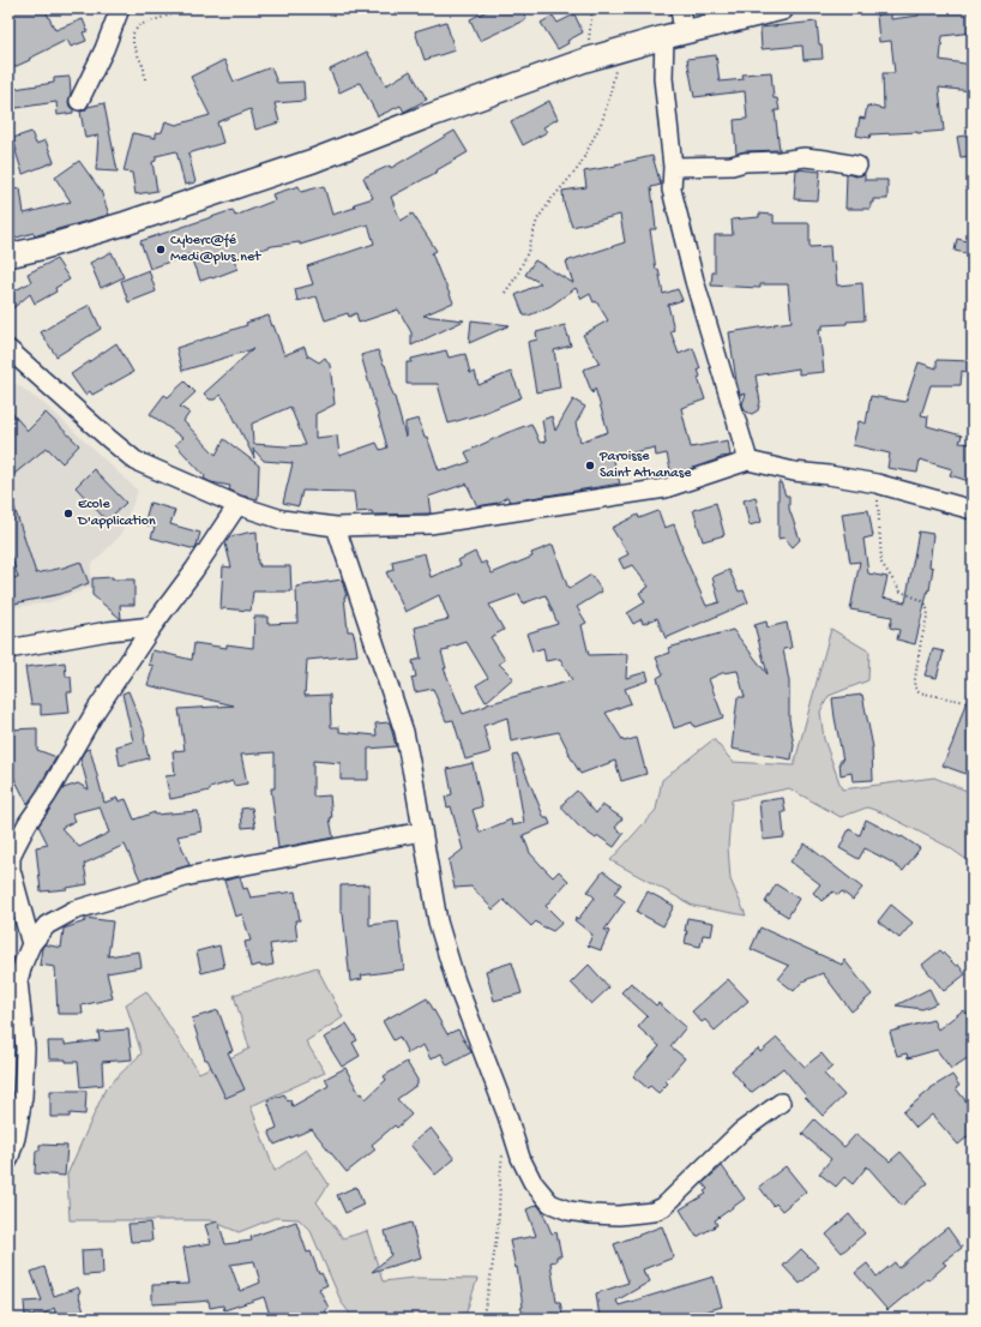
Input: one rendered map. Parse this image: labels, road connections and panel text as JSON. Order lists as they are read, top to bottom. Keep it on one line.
{"places":["Cyberc@fé Medi@plus.net","Paroisse Saint Athanase","Ecole D'application"]}
